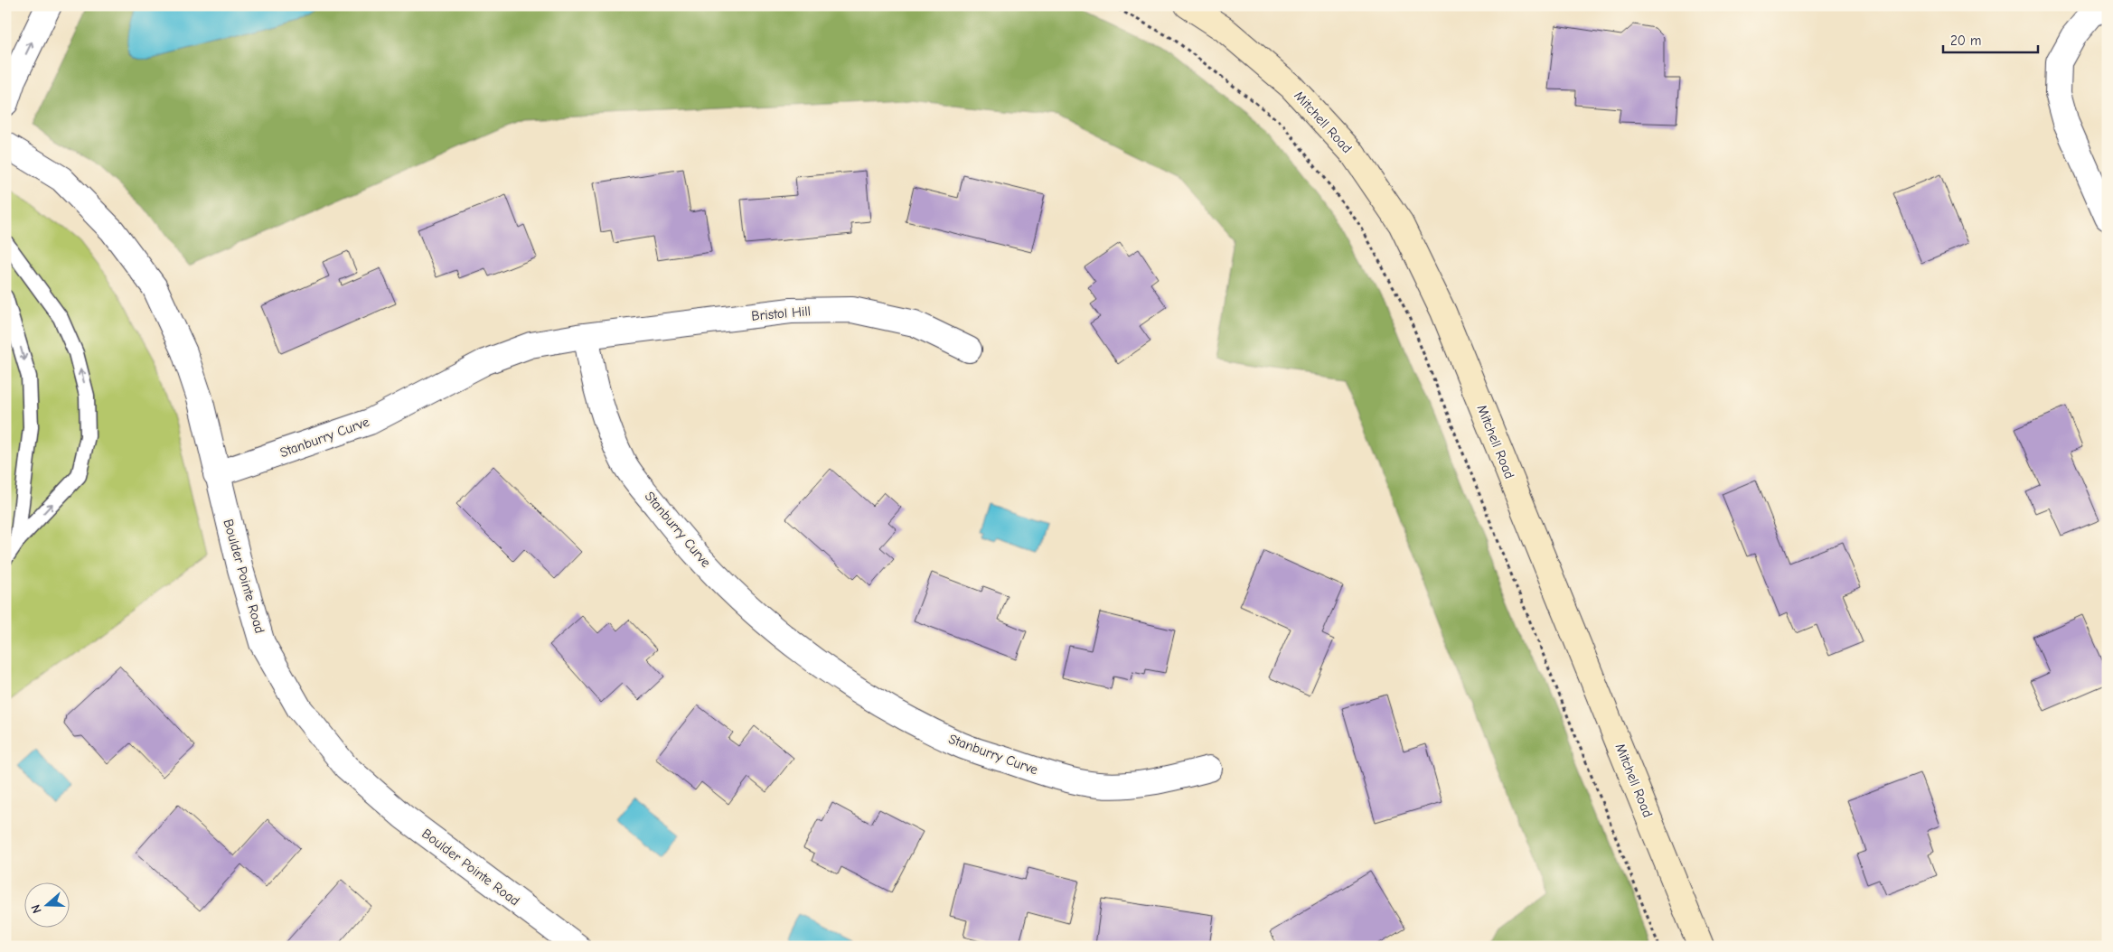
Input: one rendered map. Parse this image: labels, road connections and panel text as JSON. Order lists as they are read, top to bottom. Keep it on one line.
{"streets":{"main road":["Mitchell Road"],"street":["Bristol Hill","Stanburry Curve","Boulder Pointe Road"]},"crossings":[["Bristol Hill","Stanburry Curve"],["Stanburry Curve","Boulder Pointe Road"]],"scale_bar":"20 m","north":"left"}
